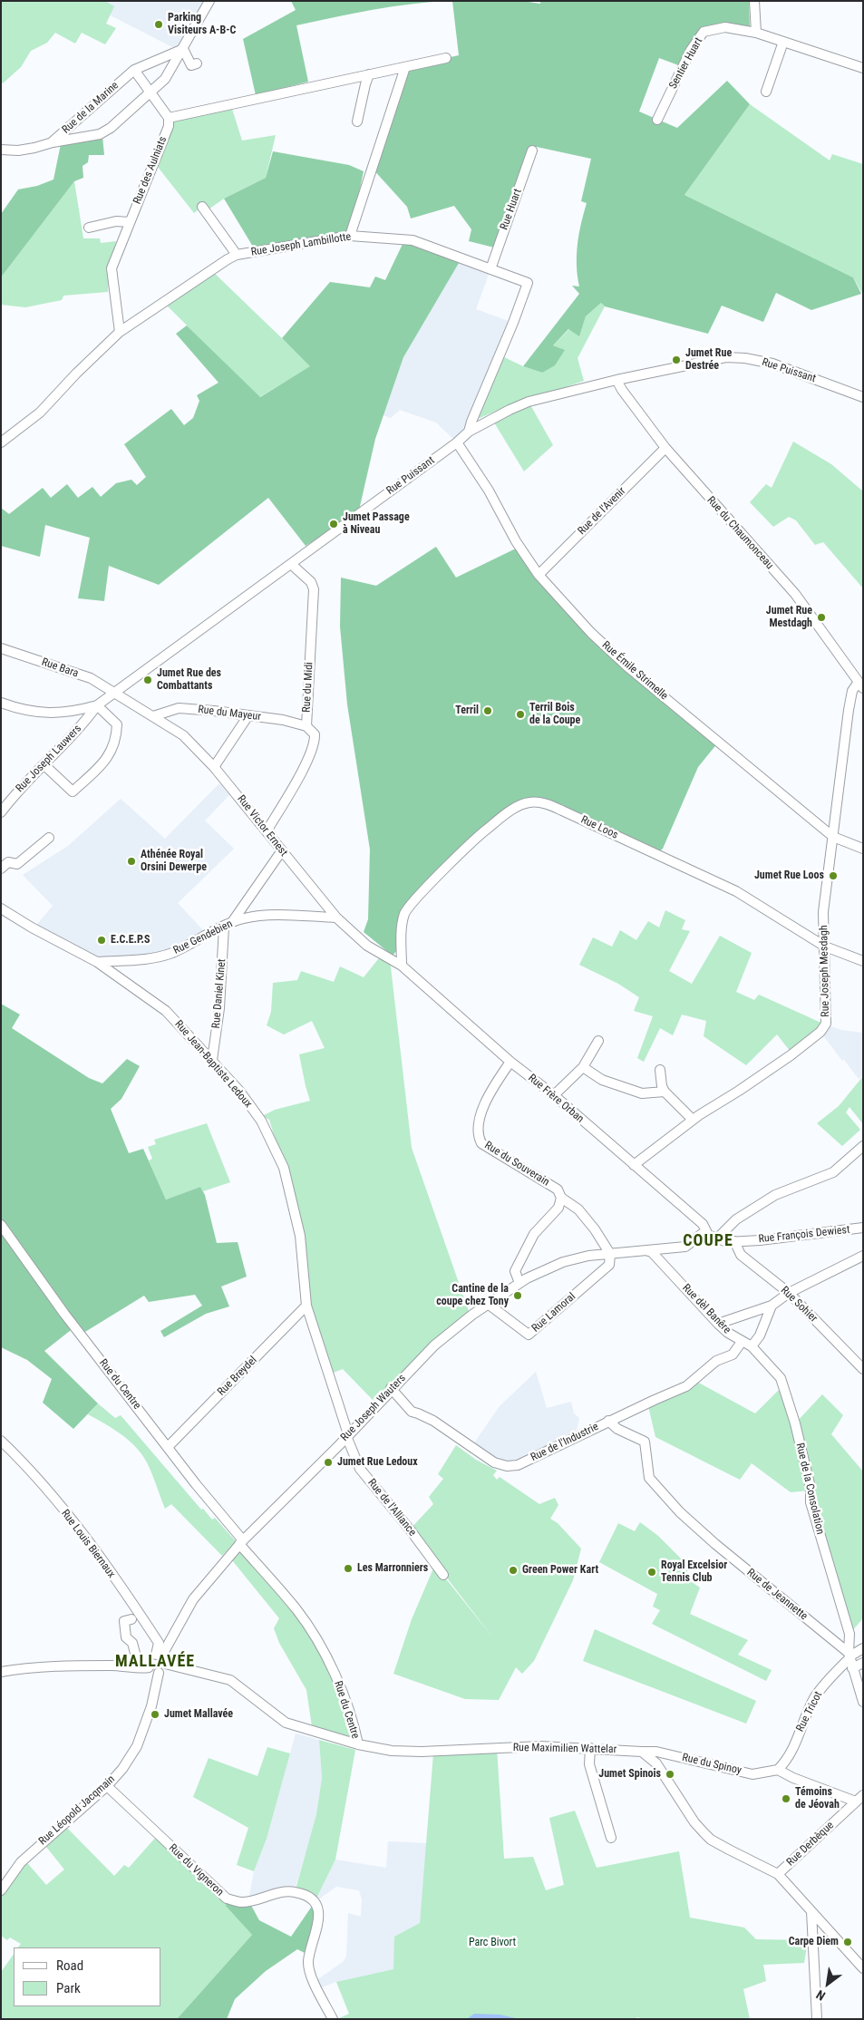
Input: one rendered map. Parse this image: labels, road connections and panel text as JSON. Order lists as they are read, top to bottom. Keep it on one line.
{"streets":{"street":["Sentier Huart","Rue de la Marine","Rue des Aulniats","Rue Huart","Rue Joseph Lambillotte","Rue Puissant","Rue de l'Avenir","Rue du Chaumonceau","Rue Bara","Rue Émile Strimelle","Rue du Midi","Rue du Mayeur","Rue Joseph Lauwers","Rue Victor Ernest","Rue Loos","Rue Gendebien","Rue Joseph Mesdagh","Rue Daniel Kinet","Rue Jean-Baptiste Ledoux","Rue Frère Orban","Rue du Souverain","Rue François Dewiest","Rue Sohier","Rue dèl Banêre","Rue Lamoral","Rue Breydel","Rue du Centre","Rue Joseph Wauters","Rue de l'Industrie","Rue de la Consolation","Rue de l'Alliance","Rue Louis Biernaux","Rue de Jeannette","Rue Tricot","Rue Maximilien Wattelar","Rue du Spinoy","Rue Léopold Jacqmain","Rue Derbèque","Rue du Vigneron"]},"crossings":[["Rue des Aulniats","Rue Joseph Lambillotte"],["Rue Huart","Rue Joseph Lambillotte"],["Rue Joseph Lambillotte","Rue Puissant"],["Rue Puissant","Rue du Chaumonceau"],["Rue Puissant","Rue Bara"],["Rue Puissant","Rue Émile Strimelle"],["Rue Puissant","Rue du Midi"],["Rue Puissant","Rue Joseph Lauwers"],["Rue Puissant","Rue Victor Ernest"],["Rue de l'Avenir","Rue du Chaumonceau"],["Rue de l'Avenir","Rue Émile Strimelle"],["Rue du Chaumonceau","Rue Joseph Mesdagh"],["Rue Bara","Rue Victor Ernest"],["Rue Émile Strimelle","Rue Joseph Mesdagh"],["Rue du Midi","Rue du Mayeur"],["Rue du Midi","Rue Victor Ernest"],["Rue du Mayeur","Rue Victor Ernest"],["Rue Victor Ernest","Rue Loos"],["Rue Victor Ernest","Rue Gendebien"],["Rue Victor Ernest","Rue Frère Orban"],["Rue Loos","Rue Joseph Mesdagh"],["Rue Loos","Rue Frère Orban"],["Rue Gendebien","Rue Daniel Kinet"],["Rue Gendebien","Rue Jean-Baptiste Ledoux"],["Rue Joseph Mesdagh","Rue Frère Orban"],["Rue Daniel Kinet","Rue Jean-Baptiste Ledoux"],["Rue Jean-Baptiste Ledoux","Rue Breydel"],["Rue Jean-Baptiste Ledoux","Rue Joseph Wauters"],["Rue Jean-Baptiste Ledoux","Rue de l'Alliance"],["Rue Frère Orban","Rue du Souverain"],["Rue Frère Orban","Rue François Dewiest"],["Rue Frère Orban","Rue Joseph Wauters"],["Rue du Souverain","Rue Lamoral"],["Rue du Souverain","Rue Joseph Wauters"],["Rue François Dewiest","Rue Sohier"],["Rue François Dewiest","Rue Joseph Wauters"],["Rue dèl Banêre","Rue Joseph Wauters"],["Rue dèl Banêre","Rue de l'Industrie"],["Rue dèl Banêre","Rue de la Consolation"],["Rue Lamoral","Rue Joseph Wauters"],["Rue Breydel","Rue du Centre"],["Rue du Centre","Rue Joseph Wauters"],["Rue du Centre","Rue Maximilien Wattelar"],["Rue Joseph Wauters","Rue de l'Industrie"],["Rue Joseph Wauters","Rue de l'Alliance"],["Rue Joseph Wauters","Rue Louis Biernaux"],["Rue Joseph Wauters","Rue Maximilien Wattelar"],["Rue de l'Industrie","Rue de Jeannette"],["Rue de la Consolation","Rue de Jeannette"],["Rue de la Consolation","Rue Tricot"],["Rue Louis Biernaux","Rue Maximilien Wattelar"],["Rue de Jeannette","Rue Tricot"],["Rue Tricot","Rue du Spinoy"],["Rue Maximilien Wattelar","Rue du Spinoy"],["Rue Léopold Jacqmain","Rue du Vigneron"]],"districts":["COUPE","MALLAVÉE"],"parks":["Parc Bivort"],"places":["Parking Visiteurs A-B-C","Jumet Rue Destrée","Jumet Passage à Niveau","Jumet Rue Mestdagh","Jumet Rue des Combattants","Terril","Terril Bois de la Coupe","Athénée Royal Orsini Dewerpe","Jumet Rue Loos","E.C.E.P.S","Cantine de la coupe chez Tony","Jumet Rue Ledoux","Les Marronniers","Green Power Kart","Royal Excelsior Tennis Club","Jumet Mallavée","Jumet Spinois","Témoins de Jéovah","Carpe Diem"],"legend":["Road","Park"],"north":"bottom left"}
